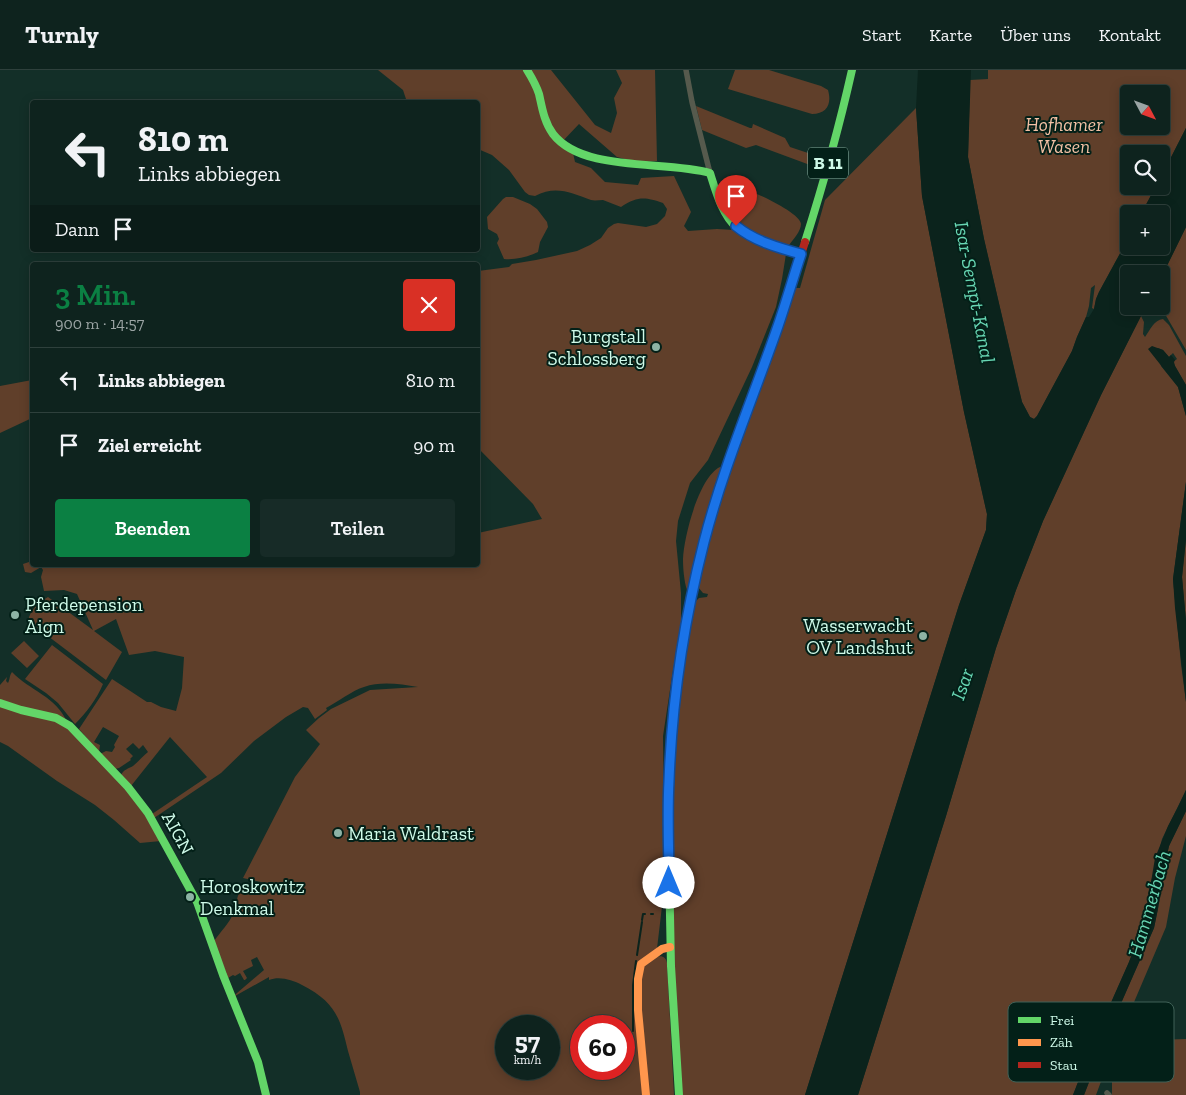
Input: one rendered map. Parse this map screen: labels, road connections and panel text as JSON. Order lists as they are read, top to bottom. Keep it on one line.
{"streets":{"main road":["B 11","AIGN"]},"water":["Isar-Sempt-Kanal","Isar","Hammerbach"],"parks":["Hofhamer Wasen"],"places":["Burgstall Schlossberg","Pferdepension Aign","Wasserwacht OV Landshut","Maria Waldrast","Horoskowitz Denkmal"],"legend":["Frei","Zäh","Stau"],"north":"bottom right","page":{"header":"Turnly","nav":["Start","Karte","Über uns","Kontakt"],"map_buttons":["+","−"],"turn":["810 m","Links abbiegen"],"then":"Dann","heading":["3 Min.","900 m · 14:57"],"list":[{"name":"Links abbiegen","value":"810 m"},{"name":"Ziel erreicht","value":"90 m"}],"buttons":["Beenden","Teilen"],"speed":"57 km/h","limit":"60"}}
